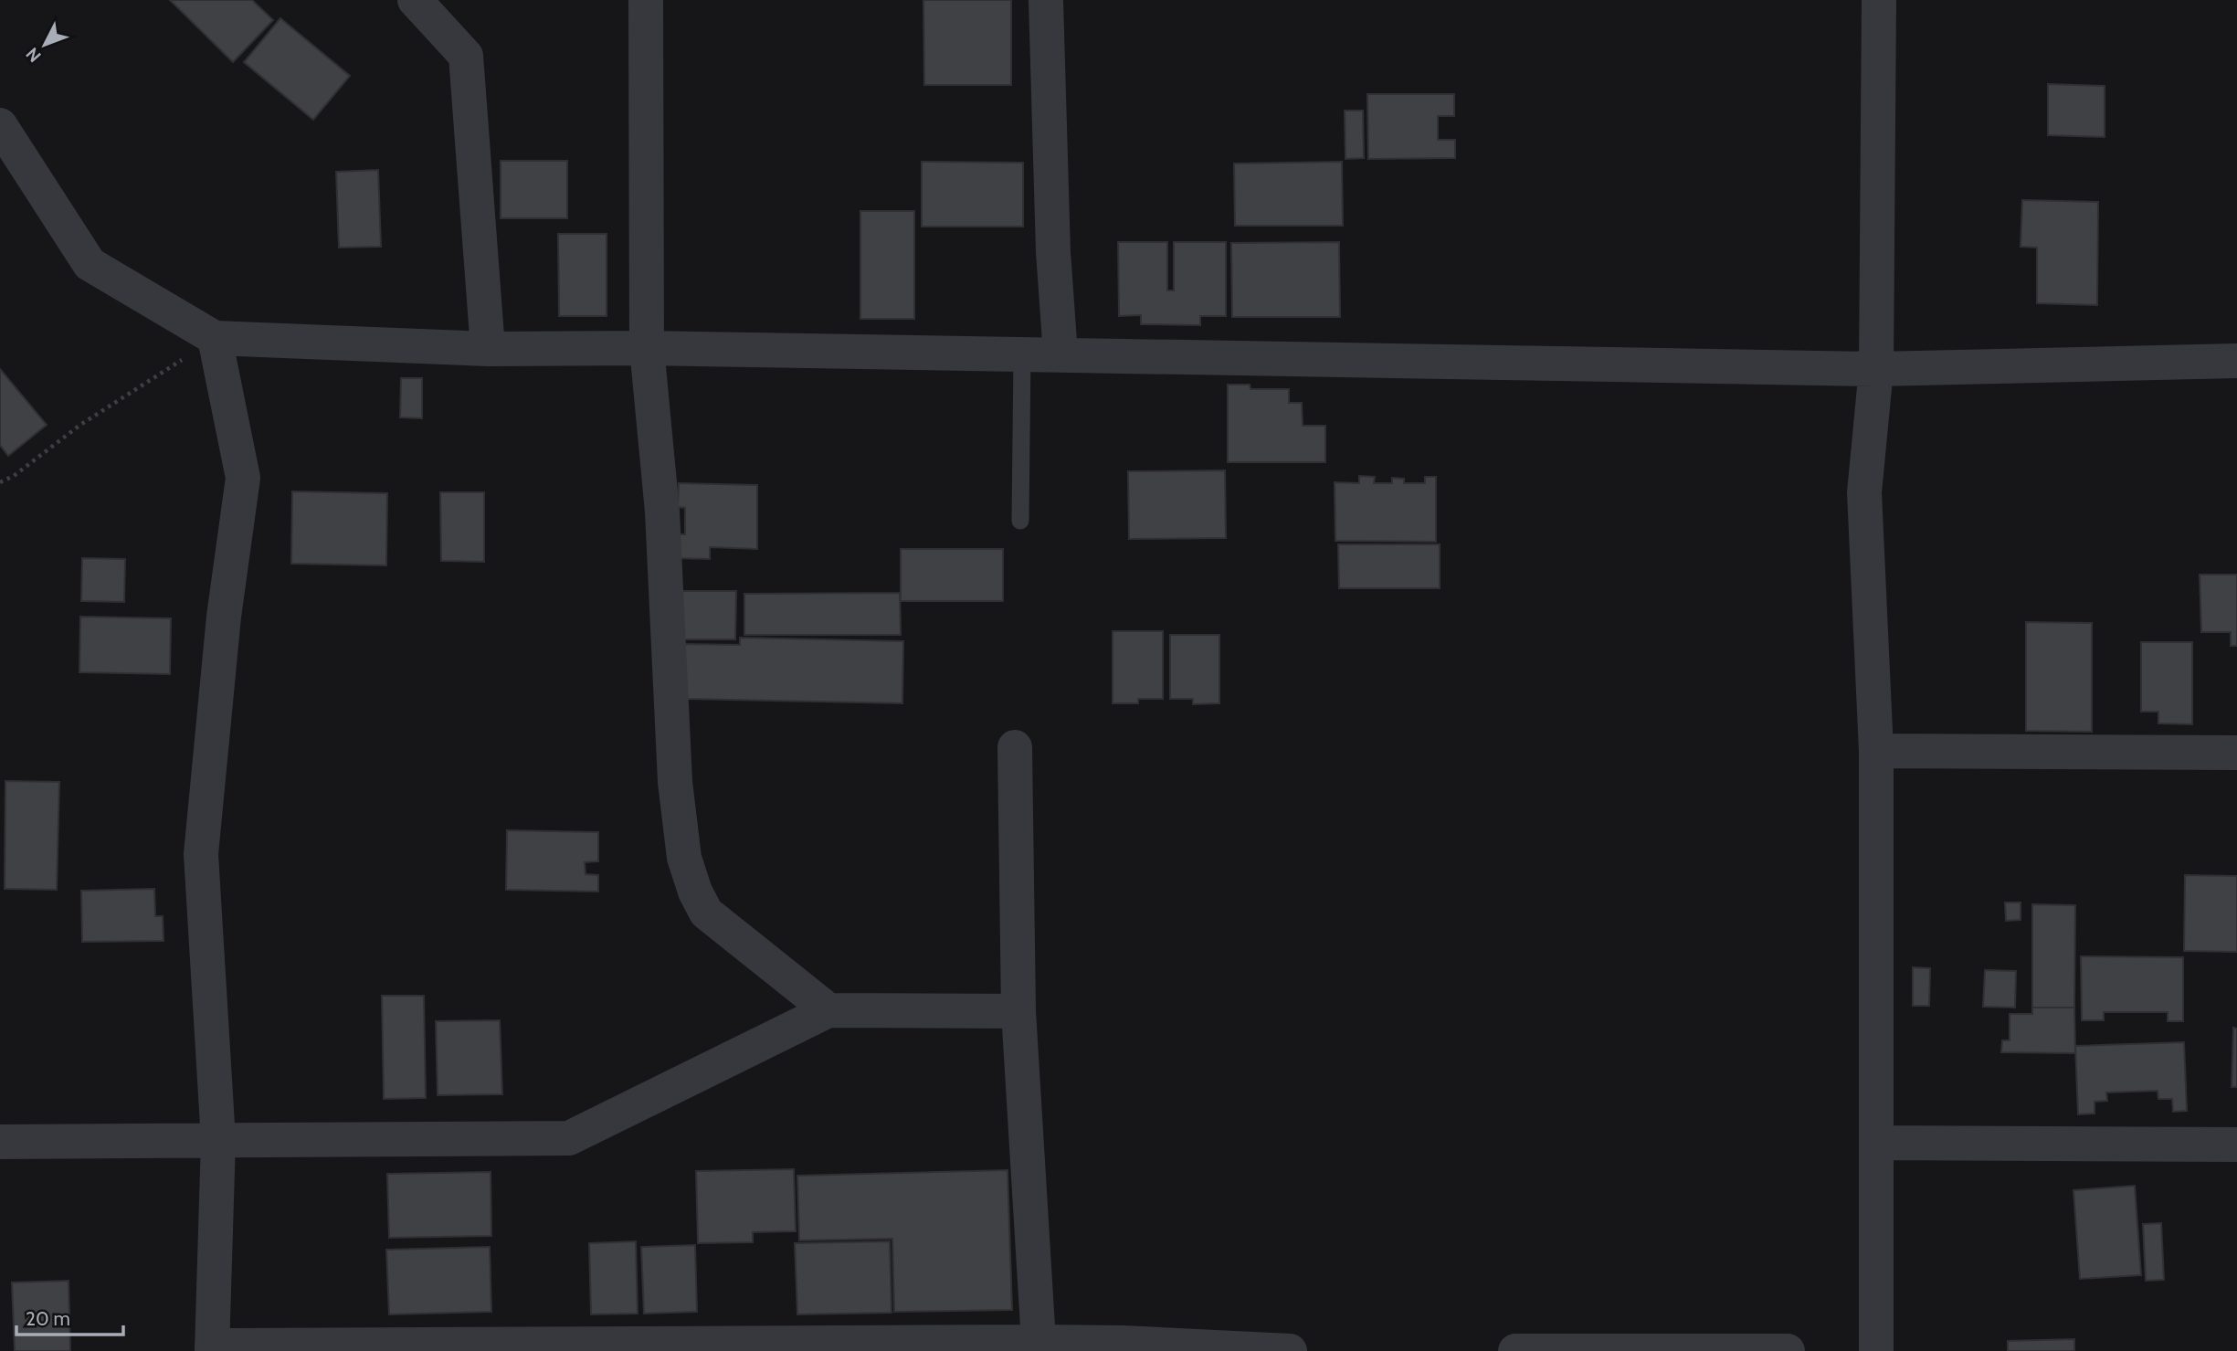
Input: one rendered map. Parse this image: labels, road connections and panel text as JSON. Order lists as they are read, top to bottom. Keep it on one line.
{"scale_bar":"20 m","north":"bottom left"}
